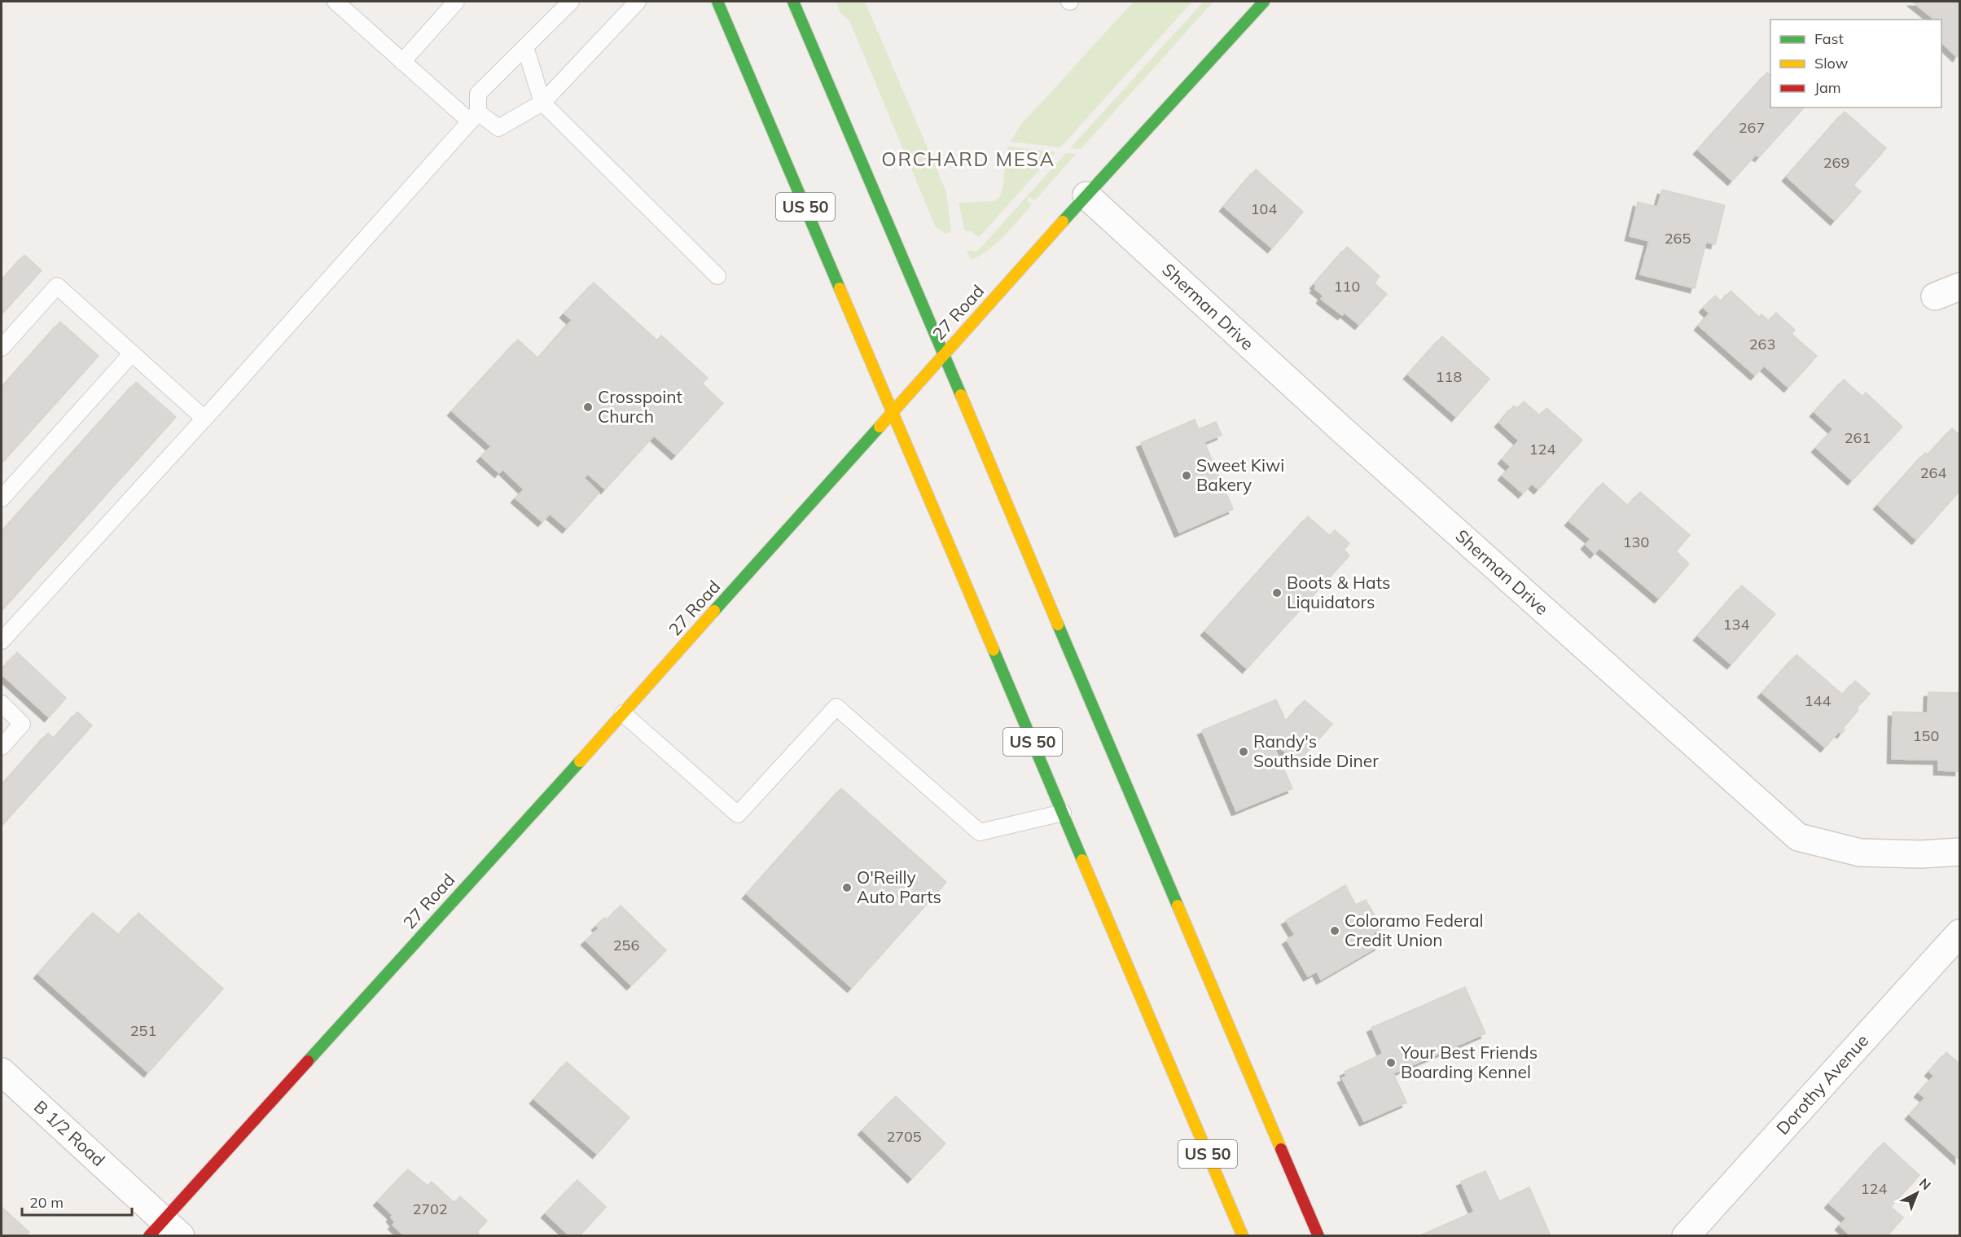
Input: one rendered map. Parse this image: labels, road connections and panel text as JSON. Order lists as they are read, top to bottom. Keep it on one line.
{"streets":{"main road":["US 50","27 Road"],"street":["Sherman Drive","Dorothy Avenue","B 1/2 Road"]},"crossings":[["US 50","27 Road"],["Sherman Drive","27 Road"],["27 Road","B 1/2 Road"]],"districts":["ORCHARD MESA"],"places":["Crosspoint Church","Sweet Kiwi Bakery","Boots & Hats Liquidators","Randy's Southside Diner","O'Reilly Auto Parts","Coloramo Federal Credit Union","Your Best Friends Boarding Kennel"],"house_numbers":["267","269","104","265","110","263","118","261","124","264","130","134","144","150","256","251","2705","124","2702"],"legend":["Fast","Slow","Jam"],"scale_bar":"20 m","north":"top right"}
